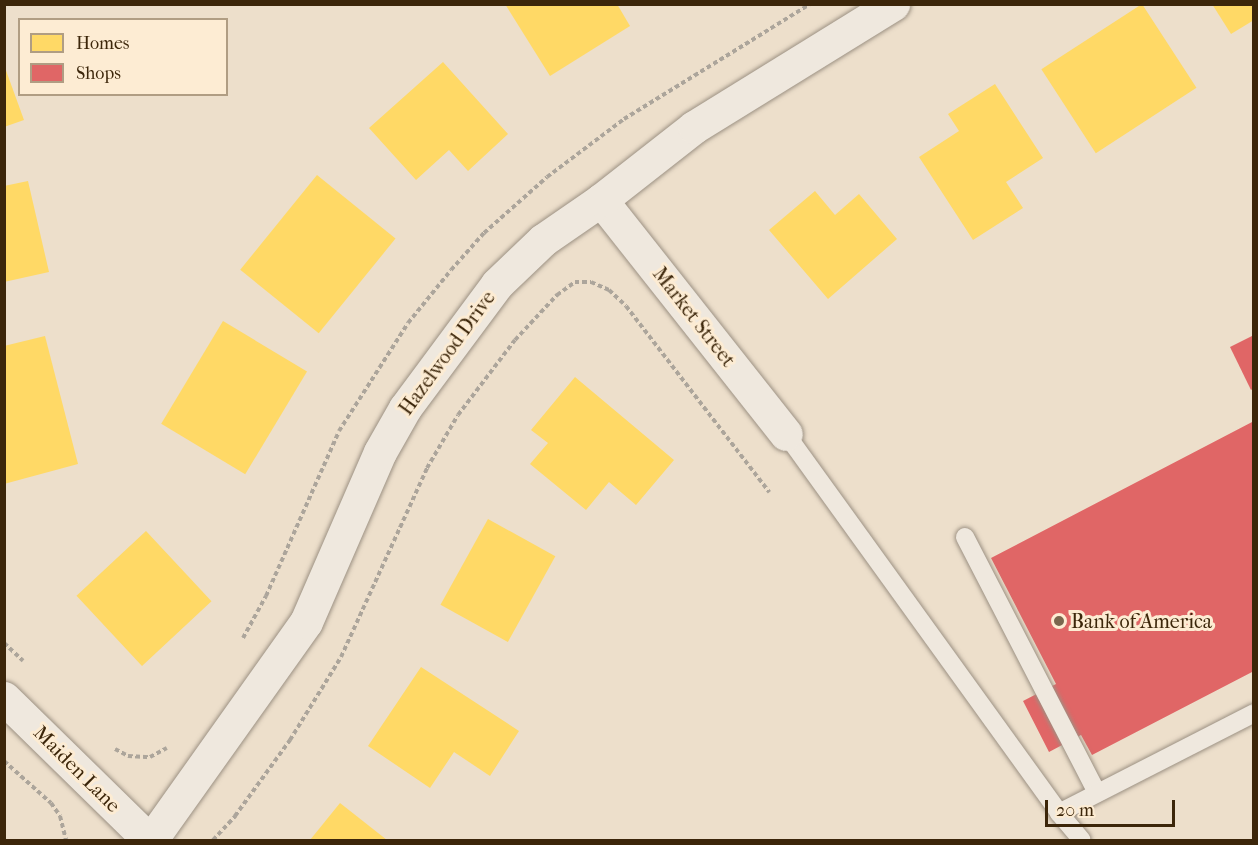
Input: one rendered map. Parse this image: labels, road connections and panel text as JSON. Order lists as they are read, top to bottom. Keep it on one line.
{"streets":{"street":["Market Street","Hazelwood Drive","Maiden Lane"]},"crossings":[["Market Street","Hazelwood Drive"],["Hazelwood Drive","Maiden Lane"]],"places":["Bank of America"],"legend":["Homes","Shops"],"scale_bar":"20 m"}
